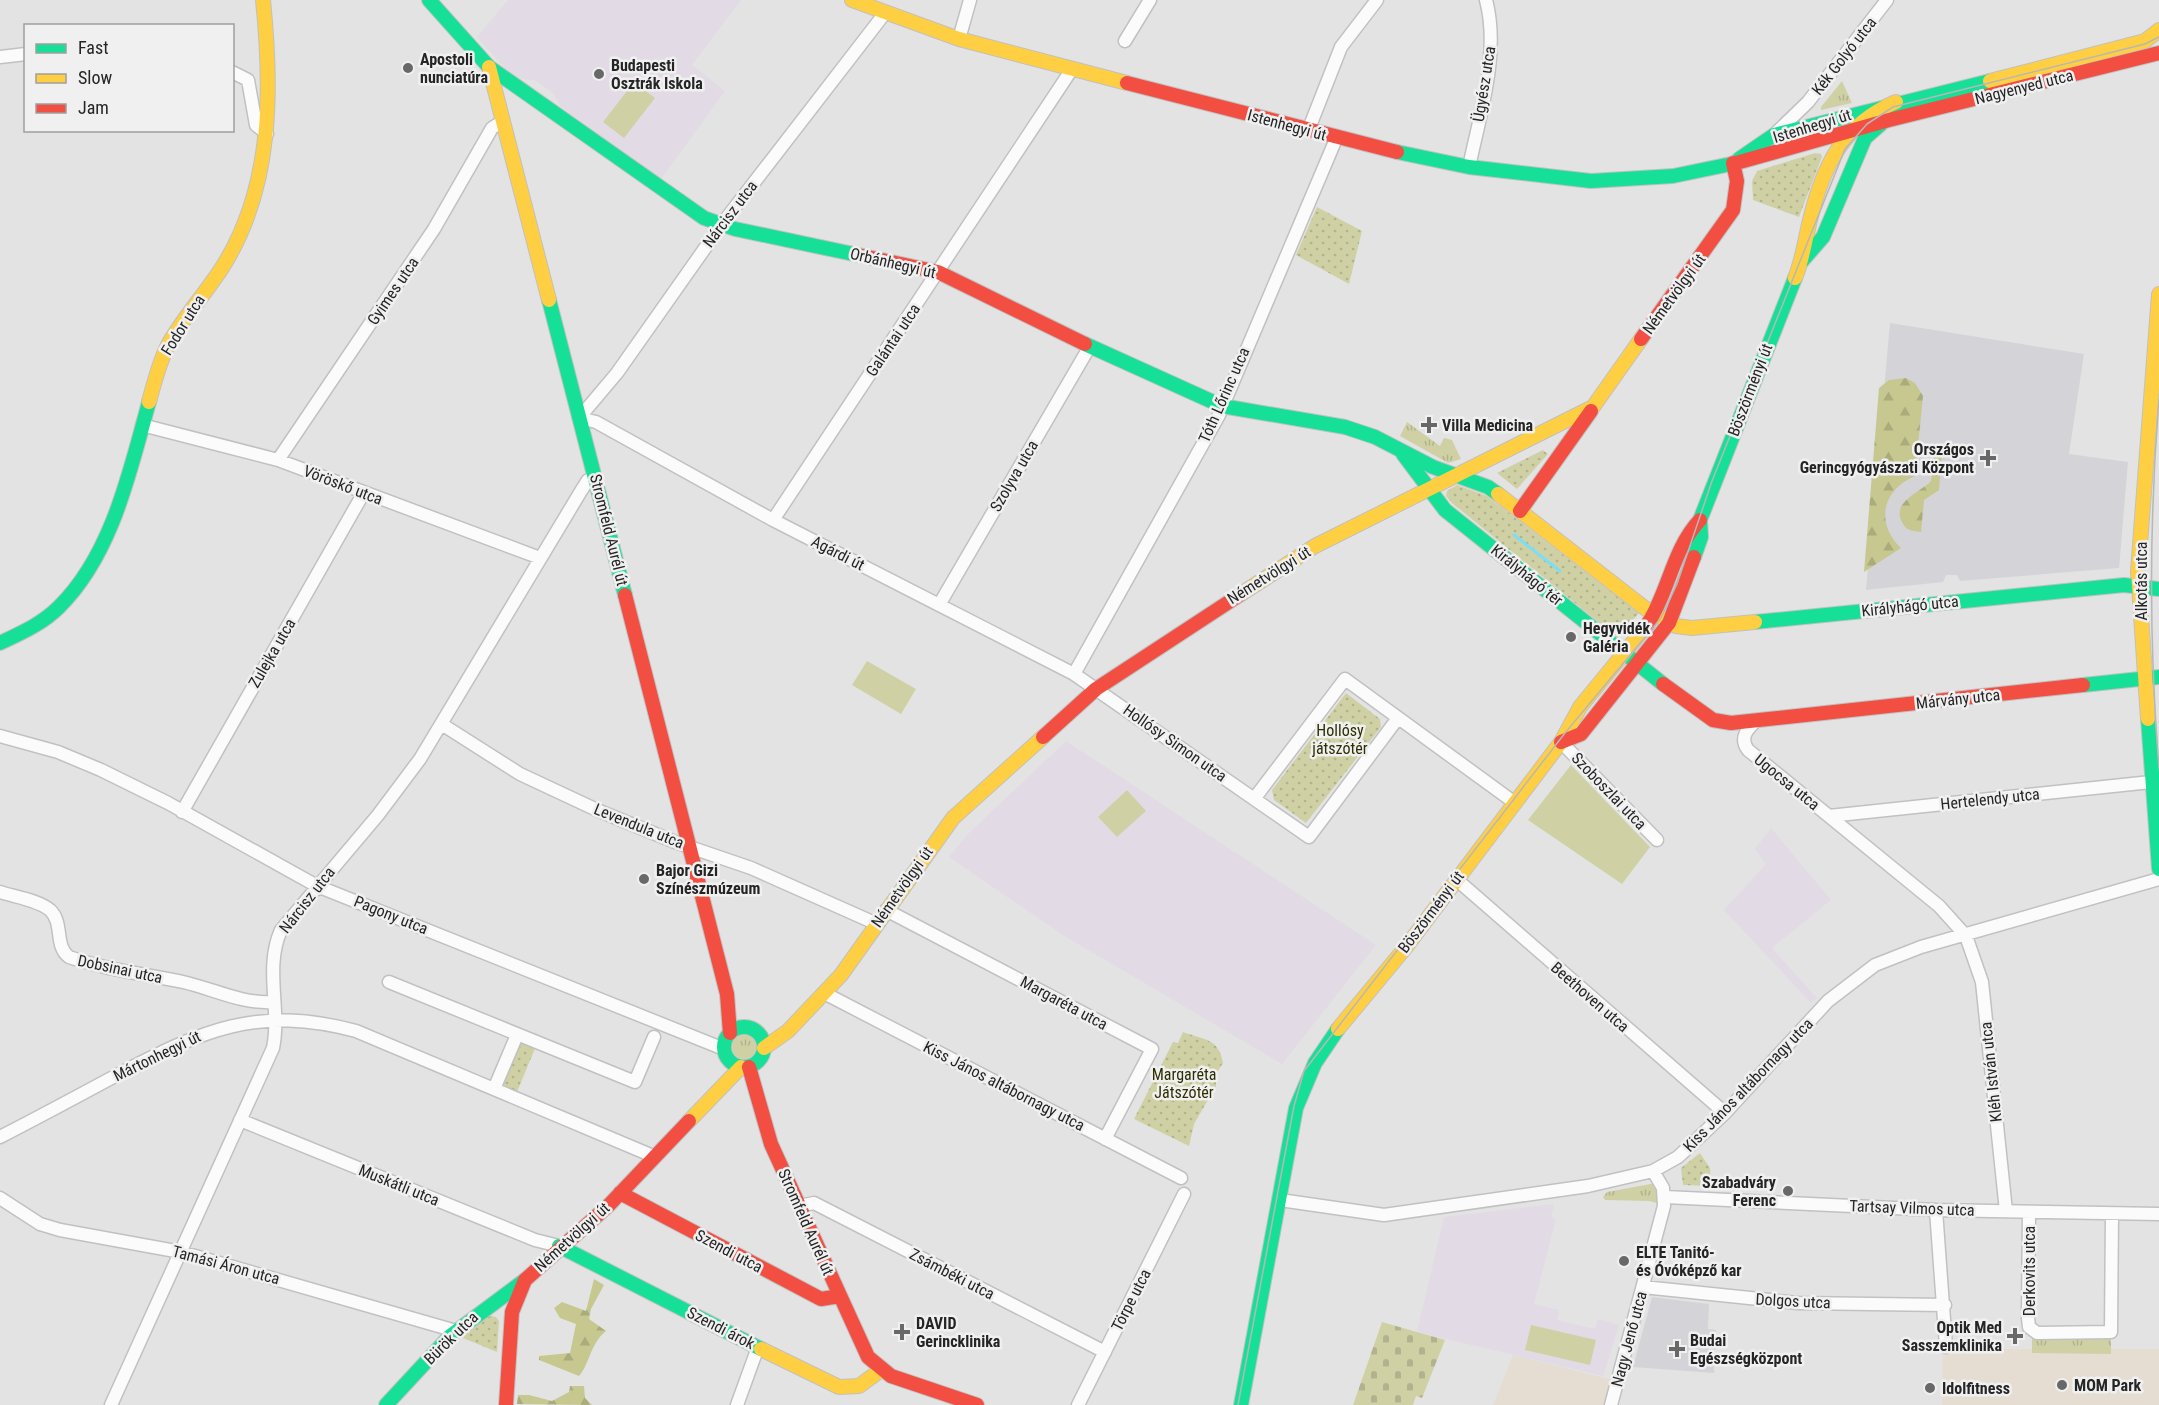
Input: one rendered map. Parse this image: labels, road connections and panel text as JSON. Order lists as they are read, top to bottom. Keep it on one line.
{"streets":{"street":["Kék Golyó utca","Ügyész utca","Nagyenyed utca","Istenhegyi út","Nárcisz utca","Orbánhegyi út","Gyimes utca","Németvölgyi út","Fodor utca","Galántai utca","Böszörményi út","Tóth Lőrinc utca","Szolyva utca","Vöröskő utca","Stromfeld Aurél út","Agárdi út","Királyhágó tér","Alkotás utca","Királyhágó utca","Zulejka utca","Márvány utca","Hollósy Simon utca","Ugocsa utca","Szoboszlai utca","Hertelendy utca","Levendula utca","Pagony utca","Dobsinai utca","Beethoven utca","Margaréta utca","Mártonhegyi út","Kléh István utca","Kiss János altábornagy utca","Muskátli utca","Tartsay Vilmos utca","Szendi utca","Tamási Áron utca","Derkovits utca","Zsámbéki utca","Törpe utca","Dolgos utca","Szendi árok","Bürök utca","Nagy Jenő utca"]},"crossings":[["Kék Golyó utca","Istenhegyi út"],["Ügyész utca","Istenhegyi út"],["Nagyenyed utca","Istenhegyi út"],["Nagyenyed utca","Böszörményi út"],["Istenhegyi út","Nárcisz utca"],["Istenhegyi út","Németvölgyi út"],["Istenhegyi út","Galántai utca"],["Istenhegyi út","Böszörményi út"],["Istenhegyi út","Tóth Lőrinc utca"],["Nárcisz utca","Orbánhegyi út"],["Nárcisz utca","Vöröskő utca"],["Nárcisz utca","Stromfeld Aurél út"],["Nárcisz utca","Agárdi út"],["Nárcisz utca","Levendula utca"],["Nárcisz utca","Pagony utca"],["Nárcisz utca","Dobsinai utca"],["Nárcisz utca","Mártonhegyi út"],["Nárcisz utca","Muskátli utca"],["Nárcisz utca","Tamási Áron utca"],["Orbánhegyi út","Németvölgyi út"],["Orbánhegyi út","Galántai utca"],["Orbánhegyi út","Tóth Lőrinc utca"],["Orbánhegyi út","Szolyva utca"],["Orbánhegyi út","Stromfeld Aurél út"],["Orbánhegyi út","Királyhágó tér"],["Gyimes utca","Vöröskő utca"],["Gyimes utca","Stromfeld Aurél út"],["Németvölgyi út","Stromfeld Aurél út"],["Németvölgyi út","Agárdi út"],["Németvölgyi út","Királyhágó tér"],["Németvölgyi út","Hollósy Simon utca"],["Németvölgyi út","Levendula utca"],["Németvölgyi út","Pagony utca"],["Németvölgyi út","Margaréta utca"],["Németvölgyi út","Mártonhegyi út"],["Németvölgyi út","Kiss János altábornagy utca"],["Németvölgyi út","Muskátli utca"],["Németvölgyi út","Szendi utca"],["Németvölgyi út","Szendi árok"],["Németvölgyi út","Bürök utca"],["Fodor utca","Vöröskő utca"],["Galántai utca","Agárdi út"],["Böszörményi út","Királyhágó tér"],["Böszörményi út","Királyhágó utca"],["Böszörményi út","Szoboszlai utca"],["Böszörményi út","Beethoven utca"],["Böszörményi út","Kiss János altábornagy utca"],["Tóth Lőrinc utca","Agárdi út"],["Szolyva utca","Agárdi út"],["Vöröskő utca","Zulejka utca"],["Stromfeld Aurél út","Agárdi út"],["Stromfeld Aurél út","Levendula utca"],["Stromfeld Aurél út","Pagony utca"],["Stromfeld Aurél út","Szendi utca"],["Stromfeld Aurél út","Zsámbéki utca"],["Stromfeld Aurél út","Szendi árok"],["Agárdi út","Hollósy Simon utca"],["Alkotás utca","Királyhágó utca"],["Alkotás utca","Márvány utca"],["Alkotás utca","Hertelendy utca"],["Zulejka utca","Pagony utca"],["Márvány utca","Ugocsa utca"],["Ugocsa utca","Hertelendy utca"],["Ugocsa utca","Kléh István utca"],["Ugocsa utca","Kiss János altábornagy utca"],["Beethoven utca","Kiss János altábornagy utca"],["Margaréta utca","Kiss János altábornagy utca"],["Kléh István utca","Kiss János altábornagy utca"],["Kléh István utca","Tartsay Vilmos utca"],["Muskátli utca","Szendi árok"],["Tartsay Vilmos utca","Derkovits utca"],["Tartsay Vilmos utca","Nagy Jenő utca"],["Tamási Áron utca","Bürök utca"],["Zsámbéki utca","Törpe utca"],["Dolgos utca","Nagy Jenő utca"]],"parks":["Hollósy játszótér","Margaréta Játszótér"],"places":{"other":["Apostoli nunciatúra","Budapesti Osztrák Iskola","Hegyvidék Galéria","Bajor Gizi Színészmúzeum","Szabadváry Ferenc","ELTE Tanitó- és Óvóképző kar","MOM Park","Idolfitness"],"health":["Villa Medicina","Országos Gerincgyógyászati Központ","DAVID Gerincklinika","Optik Med Sasszemklinika","Budai Egészségközpont"]},"legend":["Fast","Slow","Jam"]}
